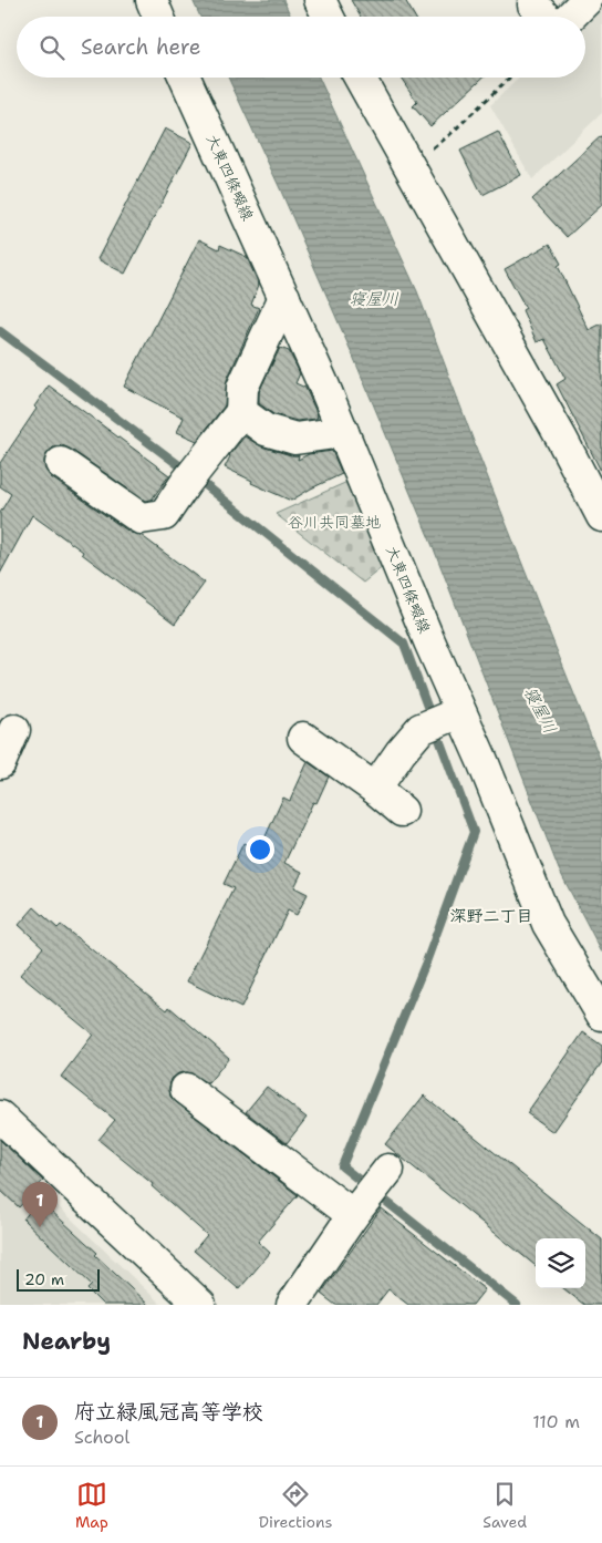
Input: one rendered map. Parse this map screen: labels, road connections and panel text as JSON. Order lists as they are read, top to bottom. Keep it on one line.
{"streets":{"street":["大東四條畷線"]},"districts":["深野二丁目"],"water":["寝屋川"],"parks":["谷川共同墓地"],"scale_bar":"20 m","page":{"search":"Search here","pins":"1","scale":"20 m","heading":"Nearby","list":[{"mark":"1","name":"府立緑風冠高等学校","note":"School","value":"110 m"}],"nav":["Map","Directions","Saved"]}}
